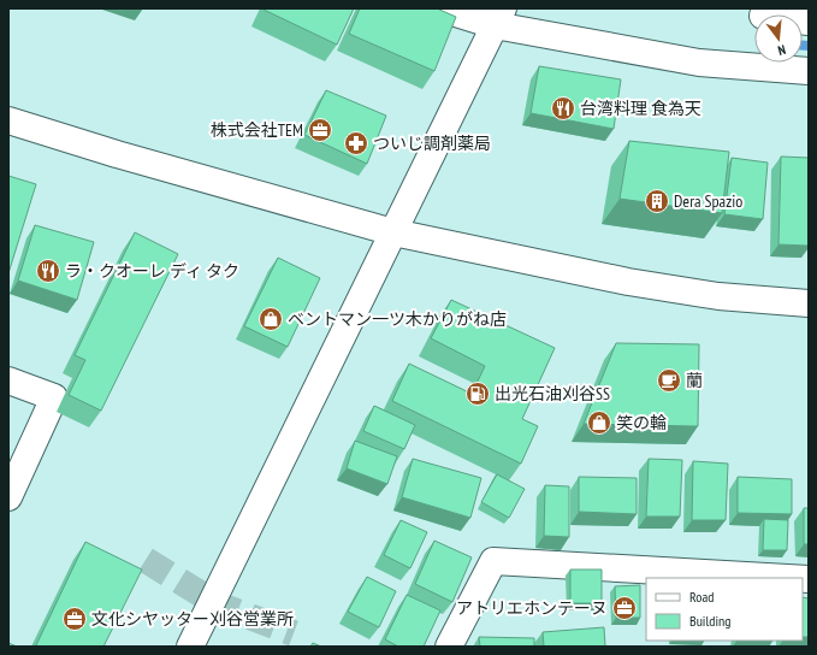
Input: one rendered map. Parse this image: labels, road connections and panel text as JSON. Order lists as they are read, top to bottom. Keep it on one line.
{"places":{"restaurant":["台湾料理 食為天","ラ・クオーレ ディ タク"],"office":["株式会社TEM","アトリエホンテーヌ","文化シヤッター刈谷営業所"],"pharmacy":["ついじ調剤薬局"],"building":["Dera Spazio"],"shop":["ベントマン一ツ木かりがね店","笑の輪"],"cafe":["蘭"],"fuel station":["出光石油刈谷SS"]},"legend":["Road","Building"],"north":"bottom"}
